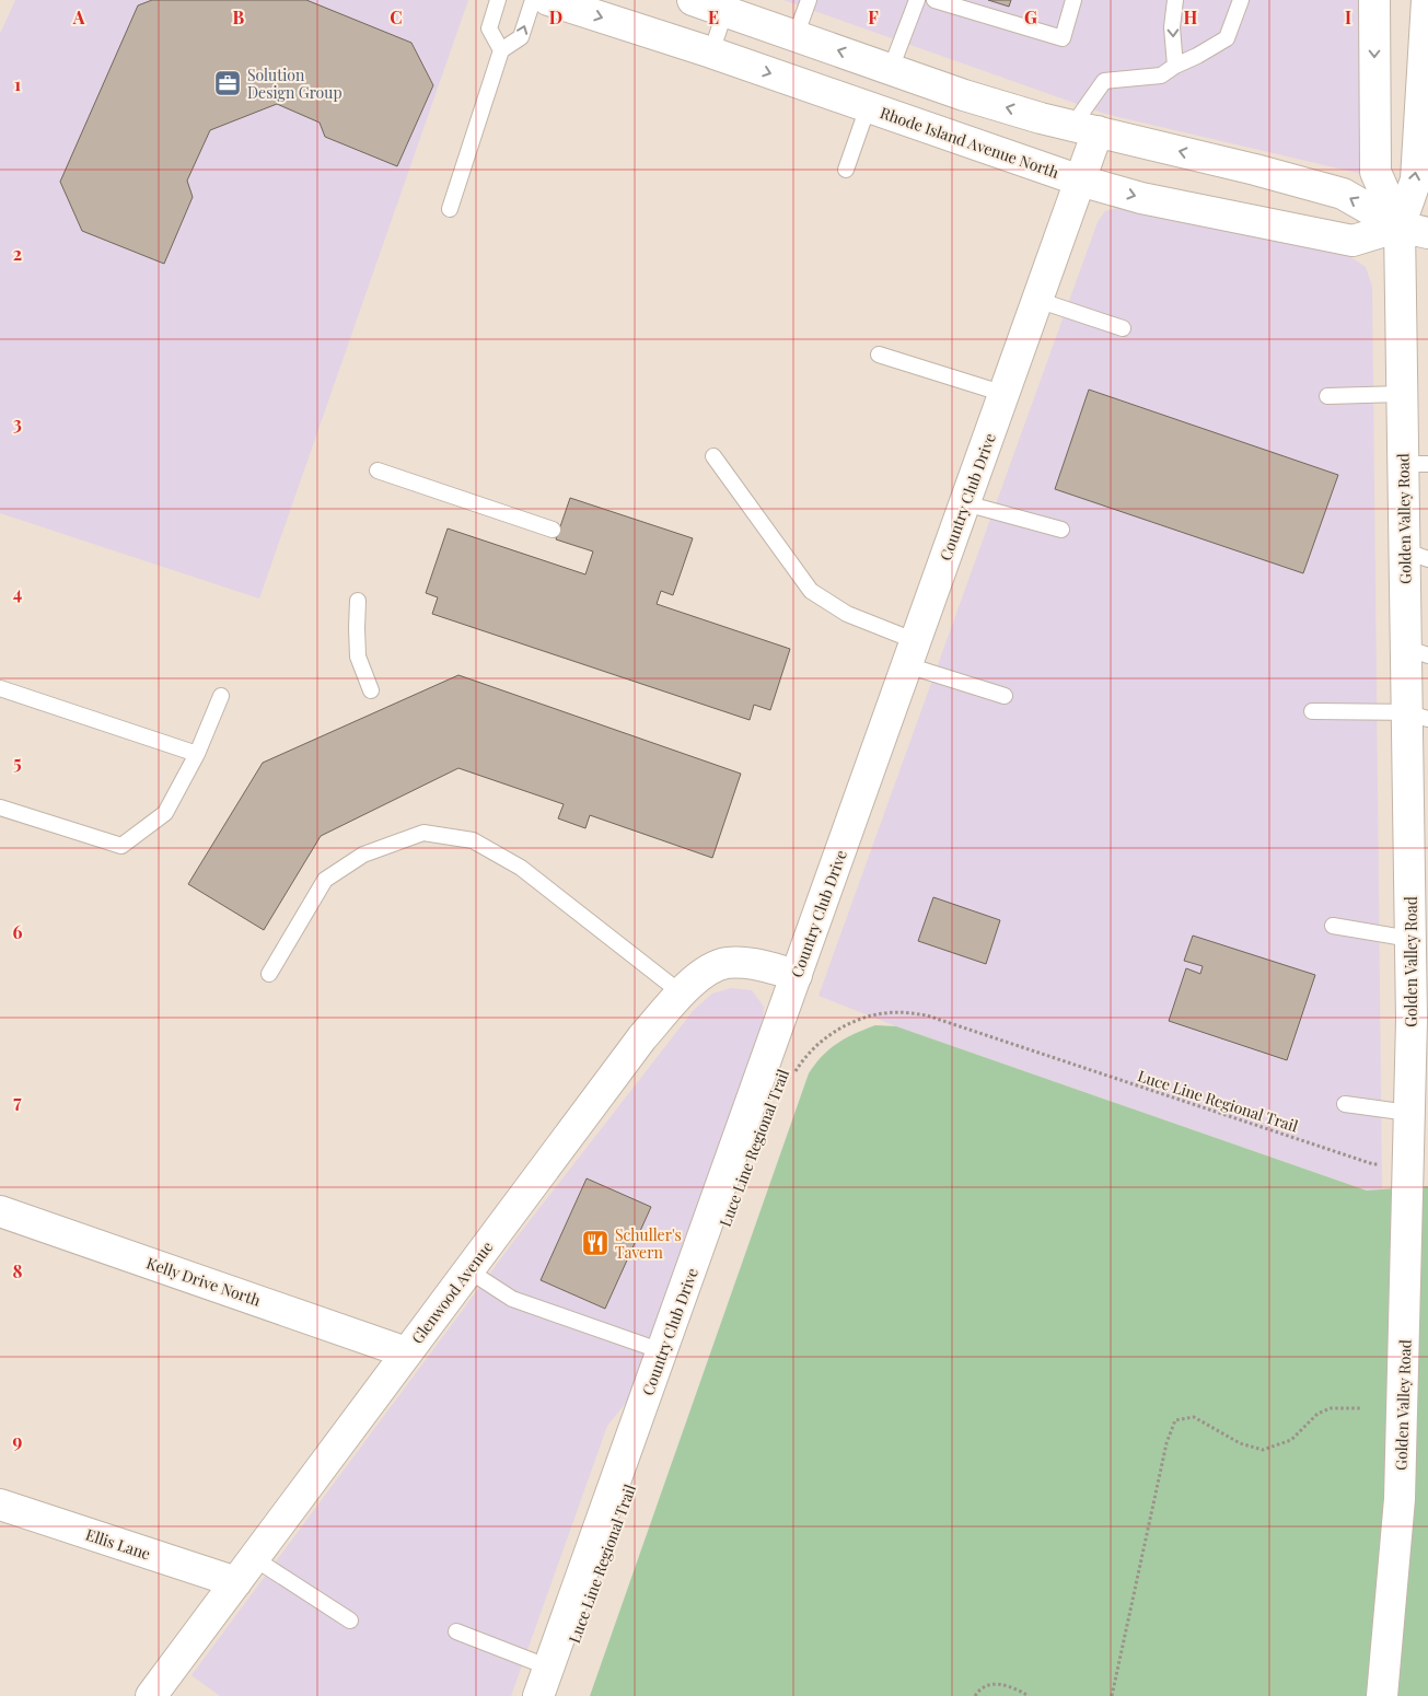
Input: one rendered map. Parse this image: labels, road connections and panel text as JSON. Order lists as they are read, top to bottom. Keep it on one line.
{"streets":{"street":["Rhode Island Avenue North","Country Club Drive","Golden Valley Road","Kelly Drive North","Glenwood Avenue","Ellis Lane"],"path":["Luce Line Regional Trail"]},"crossings":[["Rhode Island Avenue North","Country Club Drive"],["Rhode Island Avenue North","Golden Valley Road"],["Country Club Drive","Glenwood Avenue"],["Golden Valley Road","Luce Line Regional Trail"],["Kelly Drive North","Glenwood Avenue"],["Glenwood Avenue","Ellis Lane"]],"places":{"office":["Solution Design Group"],"restaurant":["Schuller's Tavern"]},"grid":{"columns":["A","B","C","D","E","F","G","H","I"],"rows":["1","2","3","4","5","6","7","8","9"]}}
